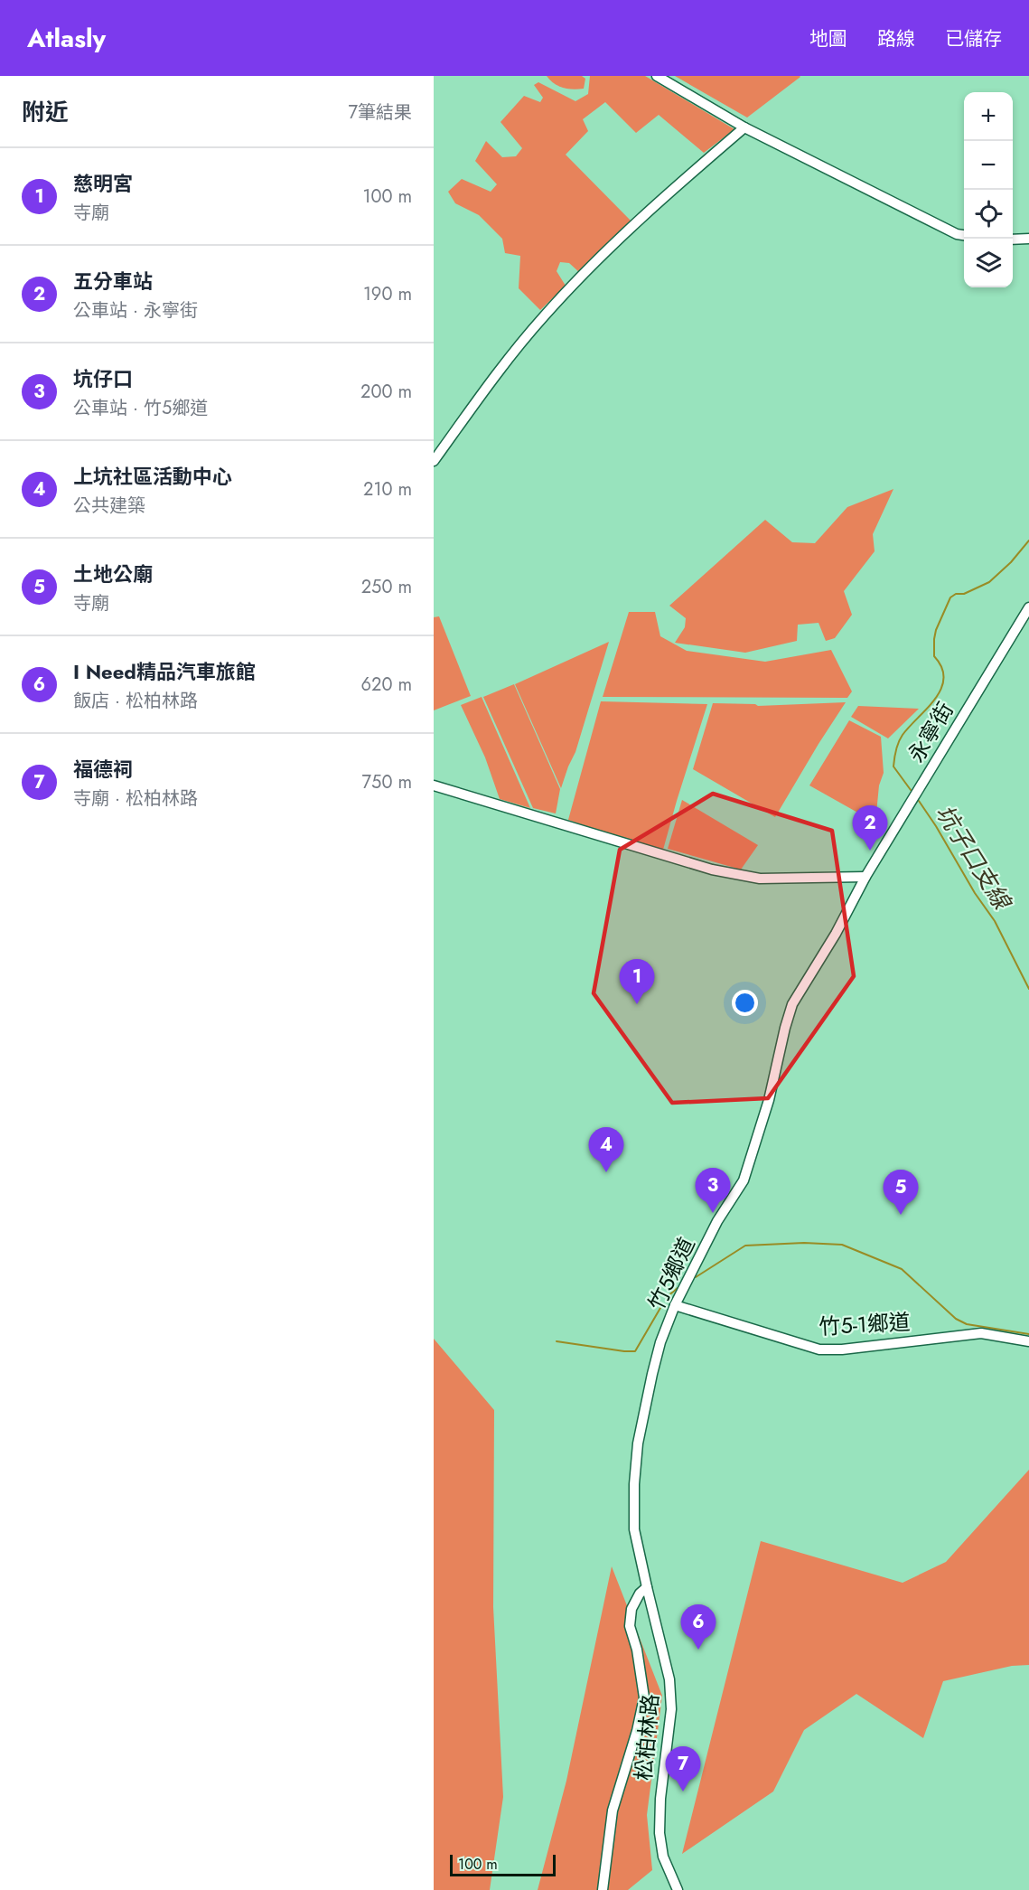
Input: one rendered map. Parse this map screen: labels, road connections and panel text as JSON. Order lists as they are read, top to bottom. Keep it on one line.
{"streets":{"street":["永寧街","竹5鄉道","竹5-1鄉道","松柏林路"]},"crossings":[["永寧街","竹5鄉道"],["竹5鄉道","竹5-1鄉道"],["竹5鄉道","松柏林路"]],"water":["坑子口支線"],"scale_bar":"100 m","page":{"header":"Atlasly","nav":["地圖","路線","已儲存"],"heading":["附近","7筆結果"],"map_buttons":["+","−"],"list":[{"mark":"1","name":"慈明宮","note":"寺廟","value":"100 m"},{"mark":"2","name":"五分車站","note":"公車站 · 永寧街","value":"190 m"},{"mark":"3","name":"坑仔口","note":"公車站 · 竹5鄉道","value":"200 m"},{"mark":"4","name":"上坑社區活動中心","note":"公共建築","value":"210 m"},{"mark":"5","name":"土地公廟","note":"寺廟","value":"250 m"},{"mark":"6","name":"I Need精品汽車旅館","note":"飯店 · 松柏林路","value":"620 m"},{"mark":"7","name":"福德祠","note":"寺廟 · 松柏林路","value":"750 m"}],"pins":["2","1","4","3","5","6","7"],"scale":"100 m"}}
